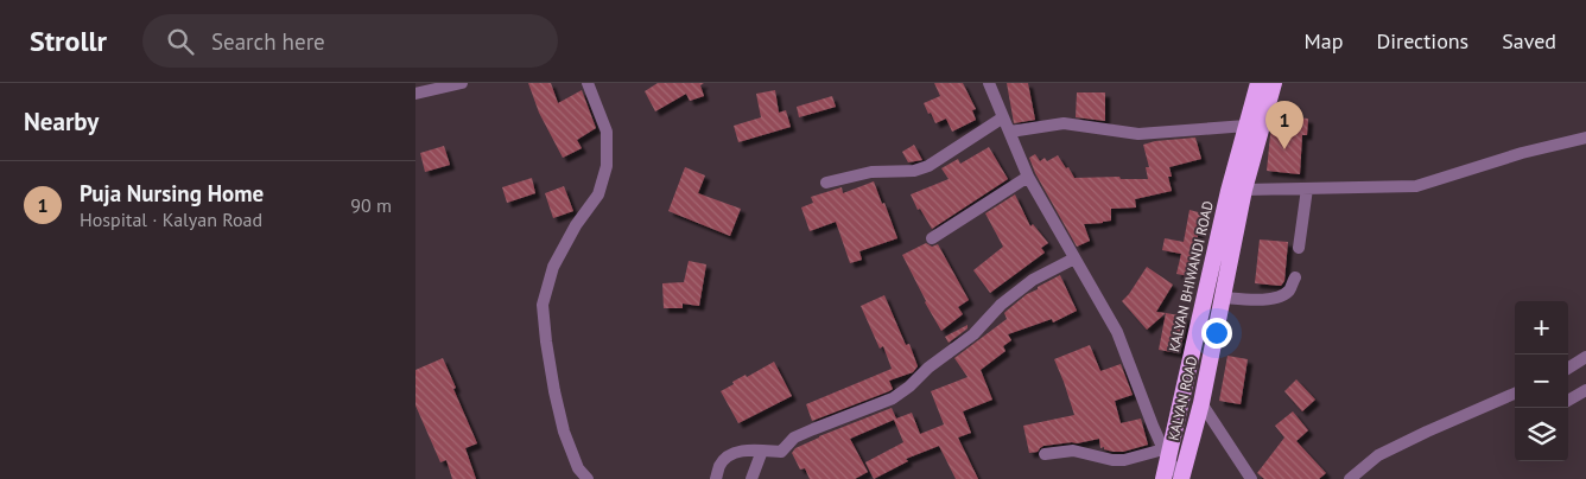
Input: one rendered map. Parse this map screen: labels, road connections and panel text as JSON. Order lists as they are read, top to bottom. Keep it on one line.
{"streets":{"highway":["KALYAN BHIWANDI ROAD","KALYAN ROAD"]},"page":{"header":"Strollr","search":"Search here","nav":["Map","Directions","Saved"],"heading":"Nearby","pins":"1","list":[{"mark":"1","name":"Puja Nursing Home","note":"Hospital · Kalyan Road","value":"90 m"}],"map_buttons":["+","−"]}}
